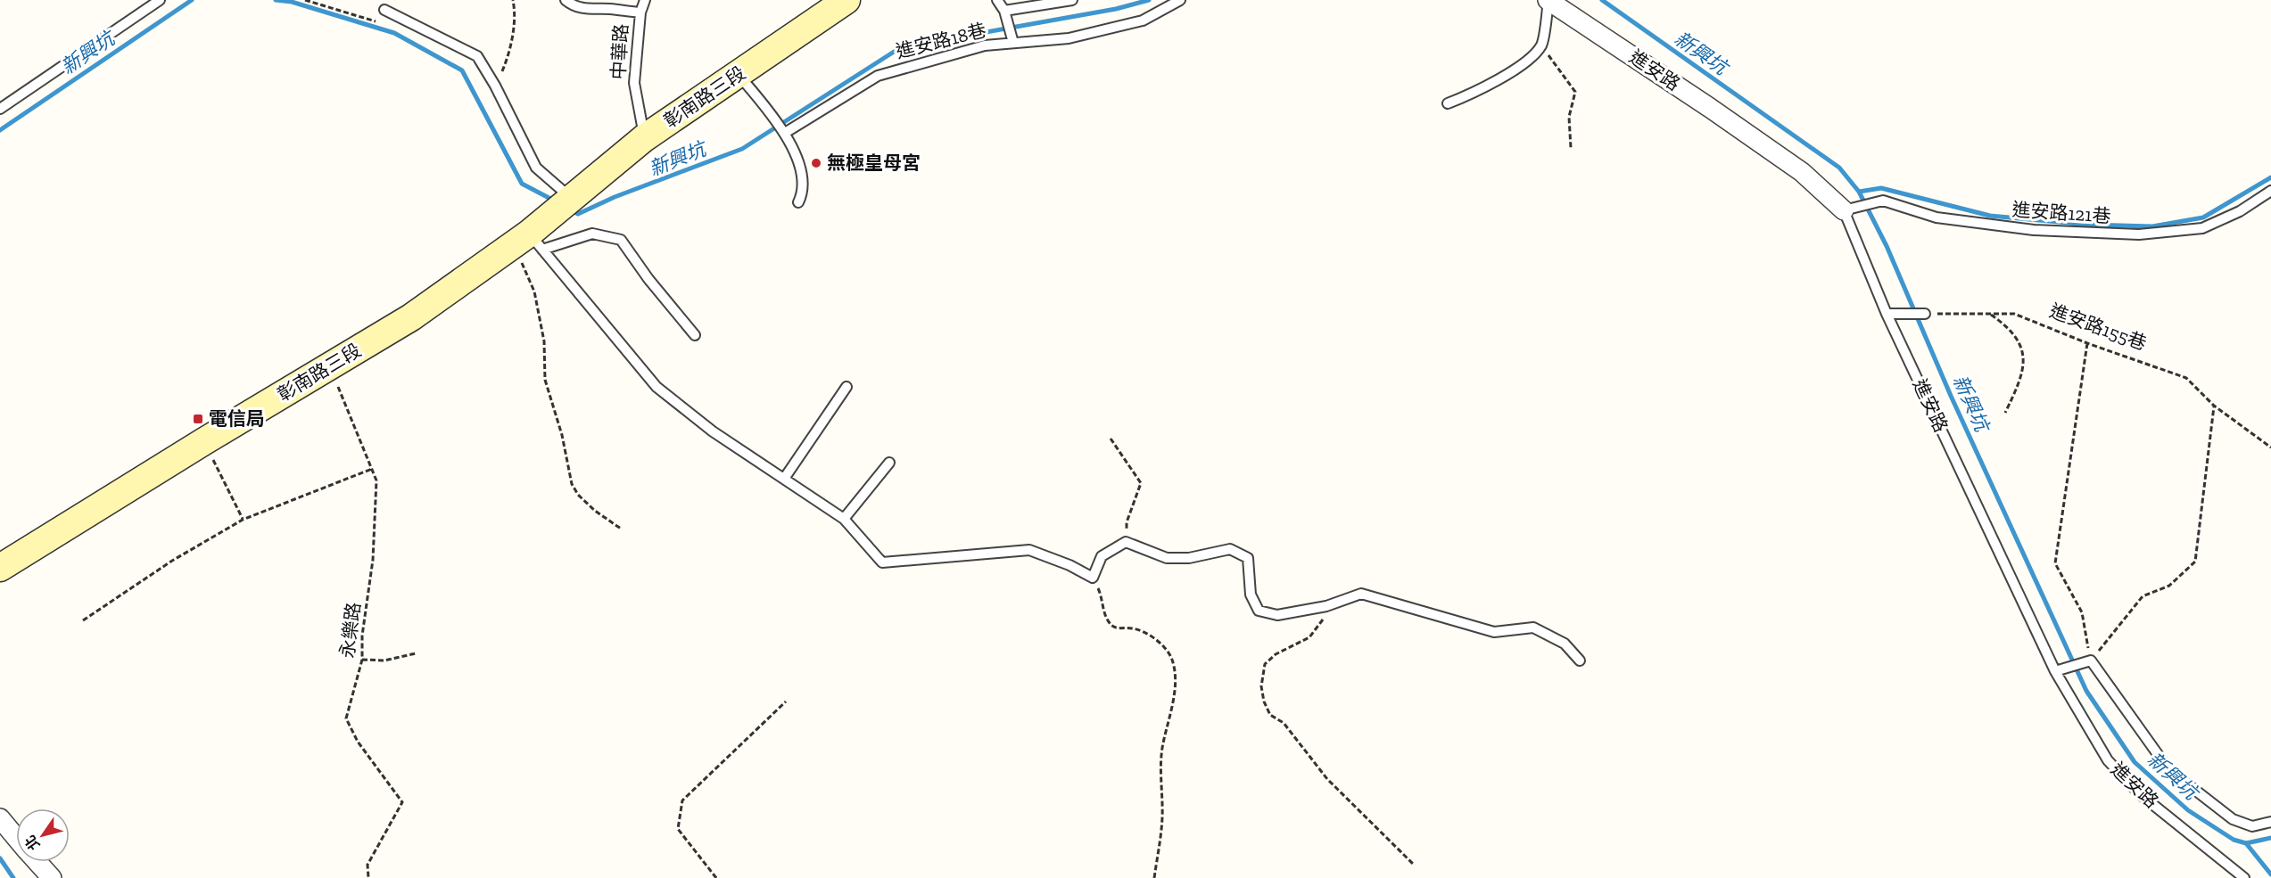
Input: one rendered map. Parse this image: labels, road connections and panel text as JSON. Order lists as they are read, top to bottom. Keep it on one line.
{"streets":{"street":["進安路","彰南路三段"],"lane":["進安路18巷","中華路","進安路121巷"],"path":["進安路155巷","永樂路"]},"crossings":[["中華路","彰南路三段"],["進安路","進安路121巷"],["彰南路三段","永樂路"]],"water":["新興坑"],"places":{"other":["無極皇母宮"],"transit":["電信局"]},"north":"bottom left"}
